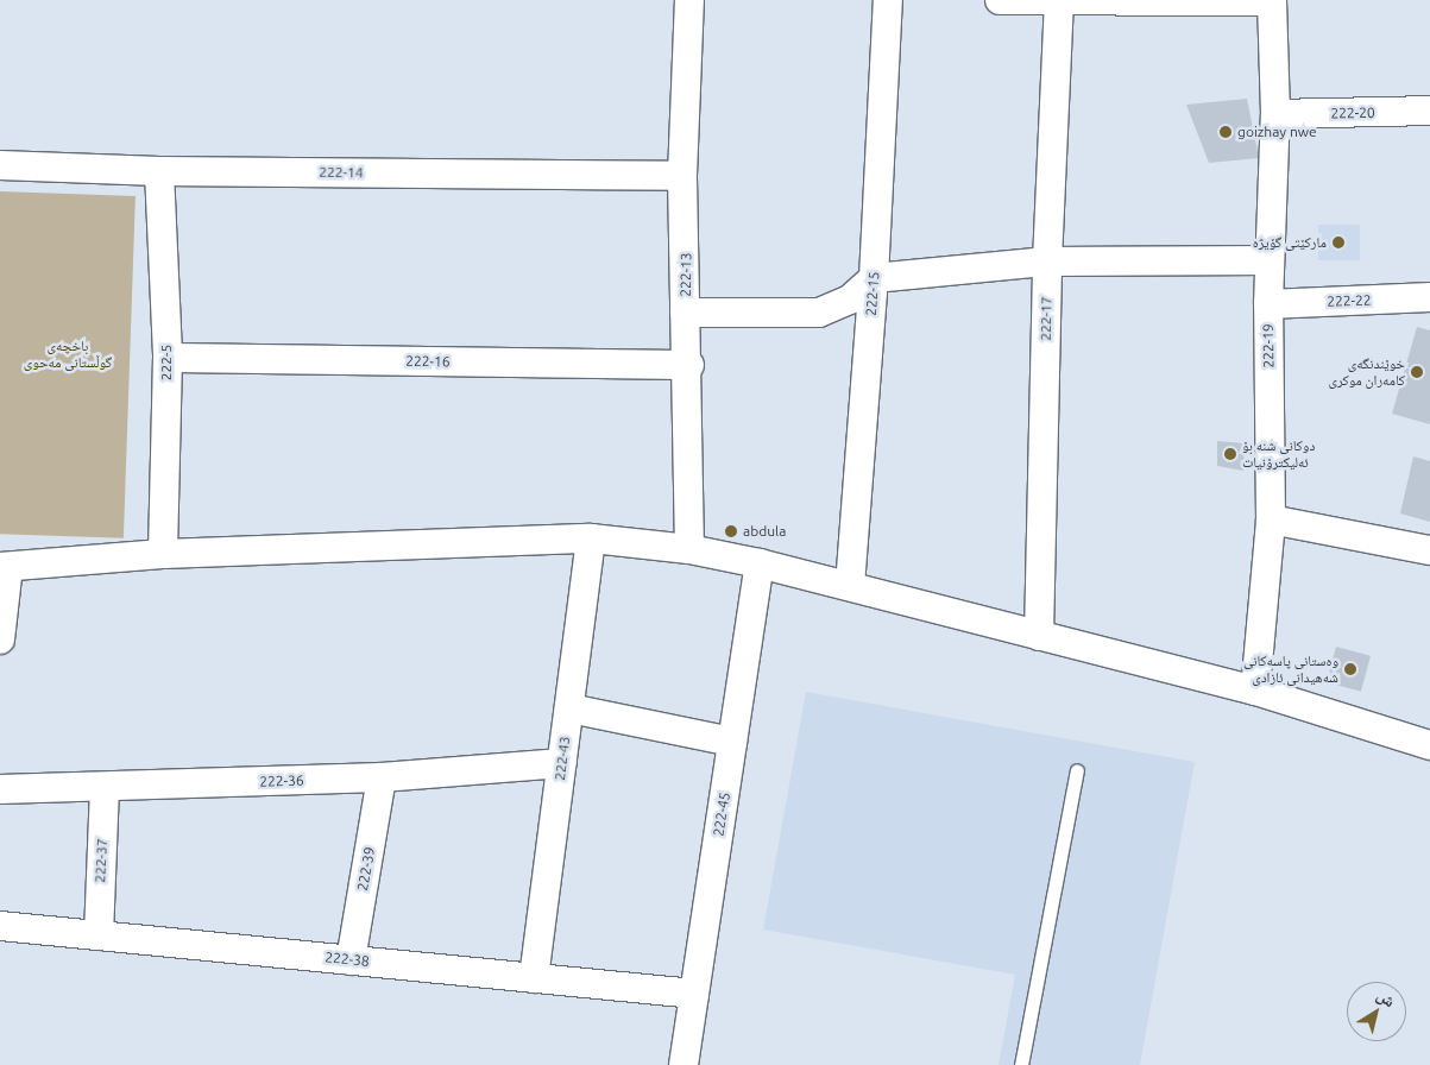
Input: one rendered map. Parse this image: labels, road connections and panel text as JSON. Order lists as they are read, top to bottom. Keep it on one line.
{"streets":{"street":["222-20","222-14","222-13","222-15","222-22","222-17","222-19","222-16","222-5","222-43","222-36","222-45","222-37","222-39","222-38"]},"crossings":[["222-20","222-19"],["222-14","222-13"],["222-14","222-5"],["222-13","222-16"],["222-22","222-19"],["222-16","222-5"],["222-43","222-36"],["222-43","222-38"],["222-36","222-37"],["222-36","222-39"],["222-45","222-38"],["222-37","222-38"],["222-39","222-38"]],"parks":["باخچەی گوڵستانی مەحوی"],"places":["goizhay nwe","مارکێتی گۆیژە","خوێندنگەی کامەران موکری","دوکانی شنە بۆ ئەلیکترۆنیات","abdula","وەستانی پاسەکانی شەهیدانی ئازادی"],"north":"top right"}
